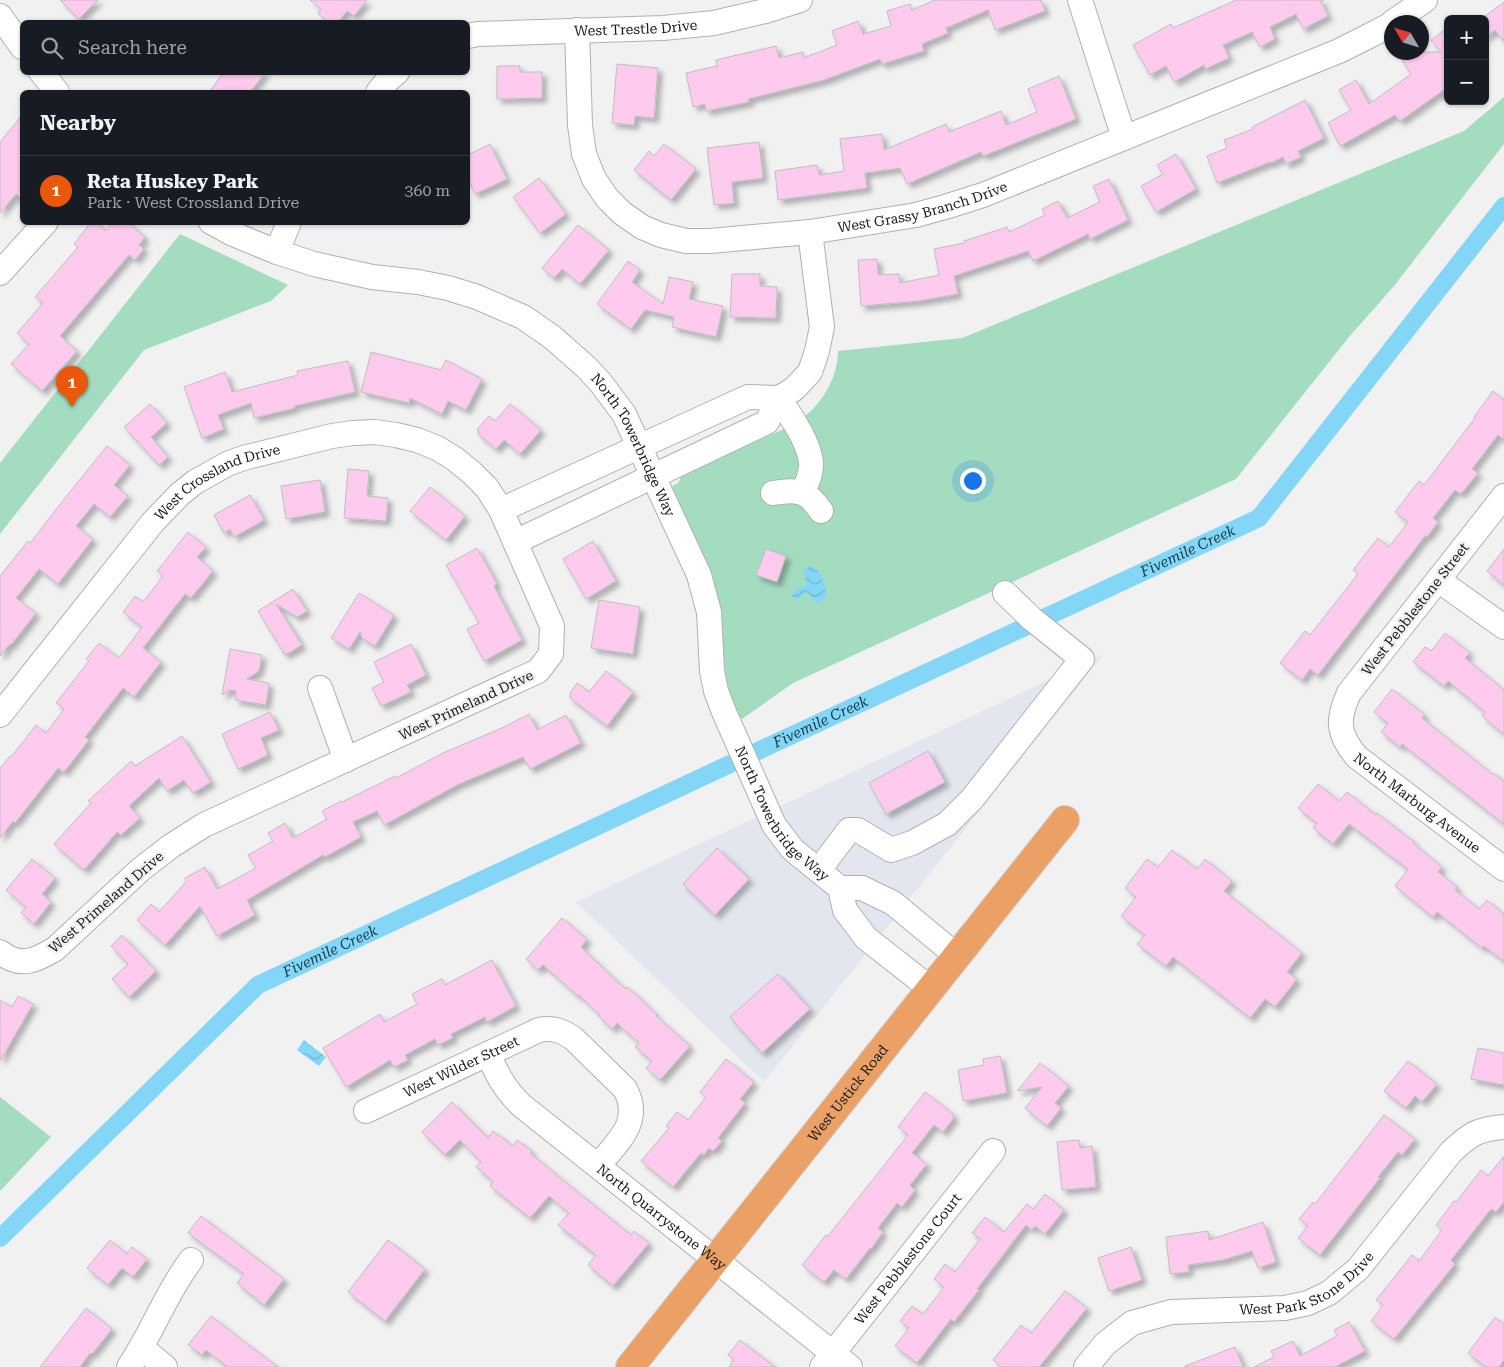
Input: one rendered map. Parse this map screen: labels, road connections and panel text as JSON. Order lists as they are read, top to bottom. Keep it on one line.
{"streets":{"main road":["West Ustick Road"],"street":["West Trestle Drive","West Grassy Branch Drive","North Towerbridge Way","West Crossland Drive","West Pebblestone Street","West Primeland Drive","North Marburg Avenue","West Wilder Street","North Quarrystone Way","West Pebblestone Court","West Park Stone Drive"]},"crossings":[["West Trestle Drive","West Grassy Branch Drive"],["North Towerbridge Way","West Ustick Road"],["West Crossland Drive","West Primeland Drive"],["West Pebblestone Street","North Marburg Avenue"],["West Wilder Street","North Quarrystone Way"],["West Ustick Road","North Quarrystone Way"],["North Quarrystone Way","West Pebblestone Court"]],"water":["Fivemile Creek"],"north":"top left","page":{"map_buttons":["+","−"],"search":"Search here","heading":"Nearby","list":[{"mark":"1","name":"Reta Huskey Park","note":"Park · West Crossland Drive","value":"360 m"}],"pins":"1"}}
